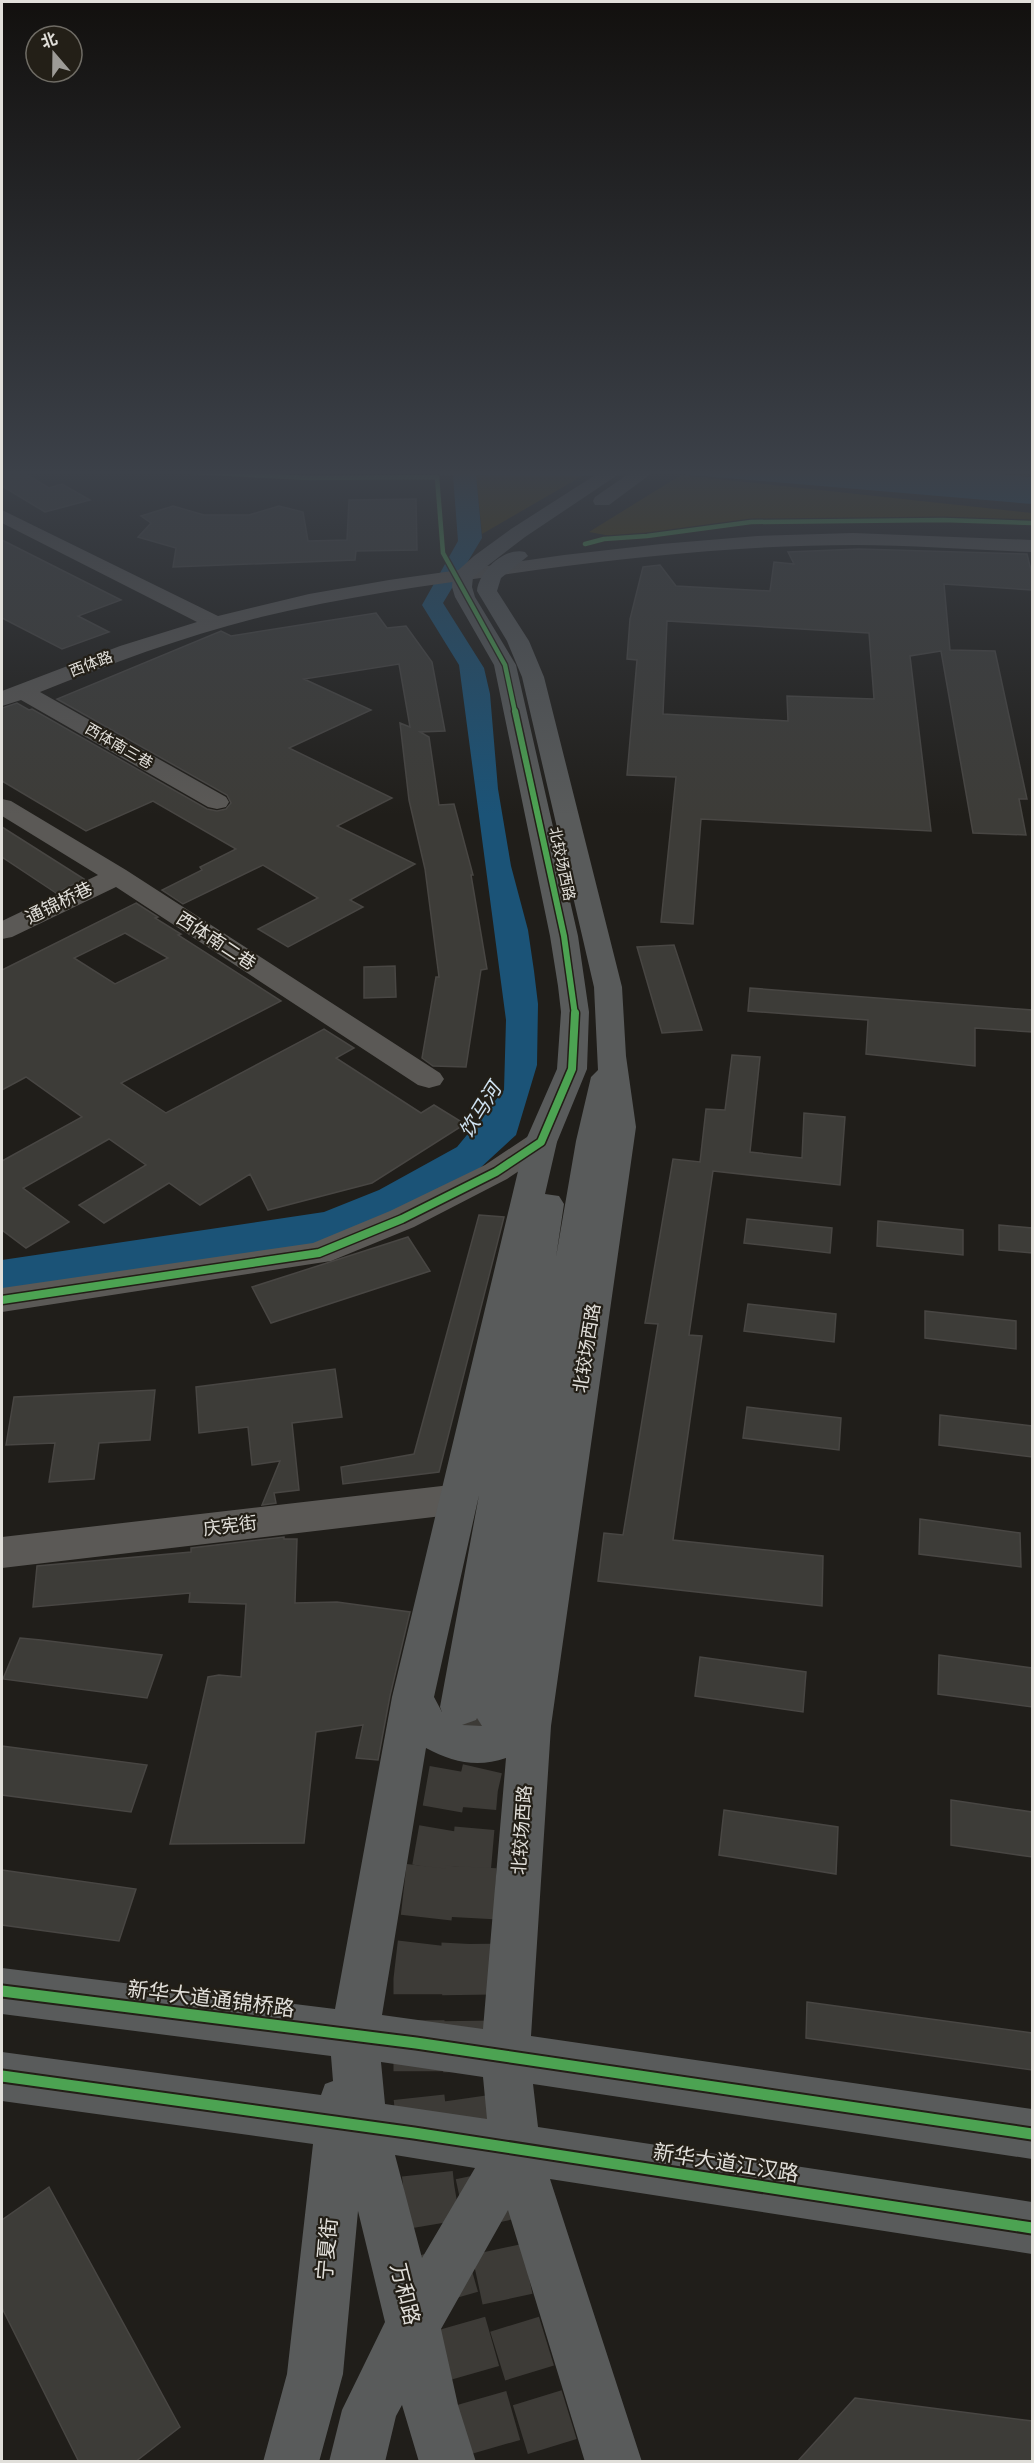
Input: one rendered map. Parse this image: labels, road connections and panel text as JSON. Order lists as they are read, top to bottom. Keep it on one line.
{"streets":{"main road":["北较场西路","新华大道通锦桥路","新华大道江汉路","宁夏街","万和路"],"street":["西体路","西体南三巷","通锦桥巷","西体南二巷","庆宪街"]},"crossings":[["西体路","西体南三巷"],["北较场西路","庆宪街"],["北较场西路","新华大道通锦桥路"],["北较场西路","新华大道江汉路"],["北较场西路","宁夏街"],["通锦桥巷","西体南二巷"],["新华大道通锦桥路","宁夏街"],["新华大道江汉路","宁夏街"],["新华大道江汉路","万和路"],["宁夏街","万和路"]],"water":["饮马河"],"north":"top"}
